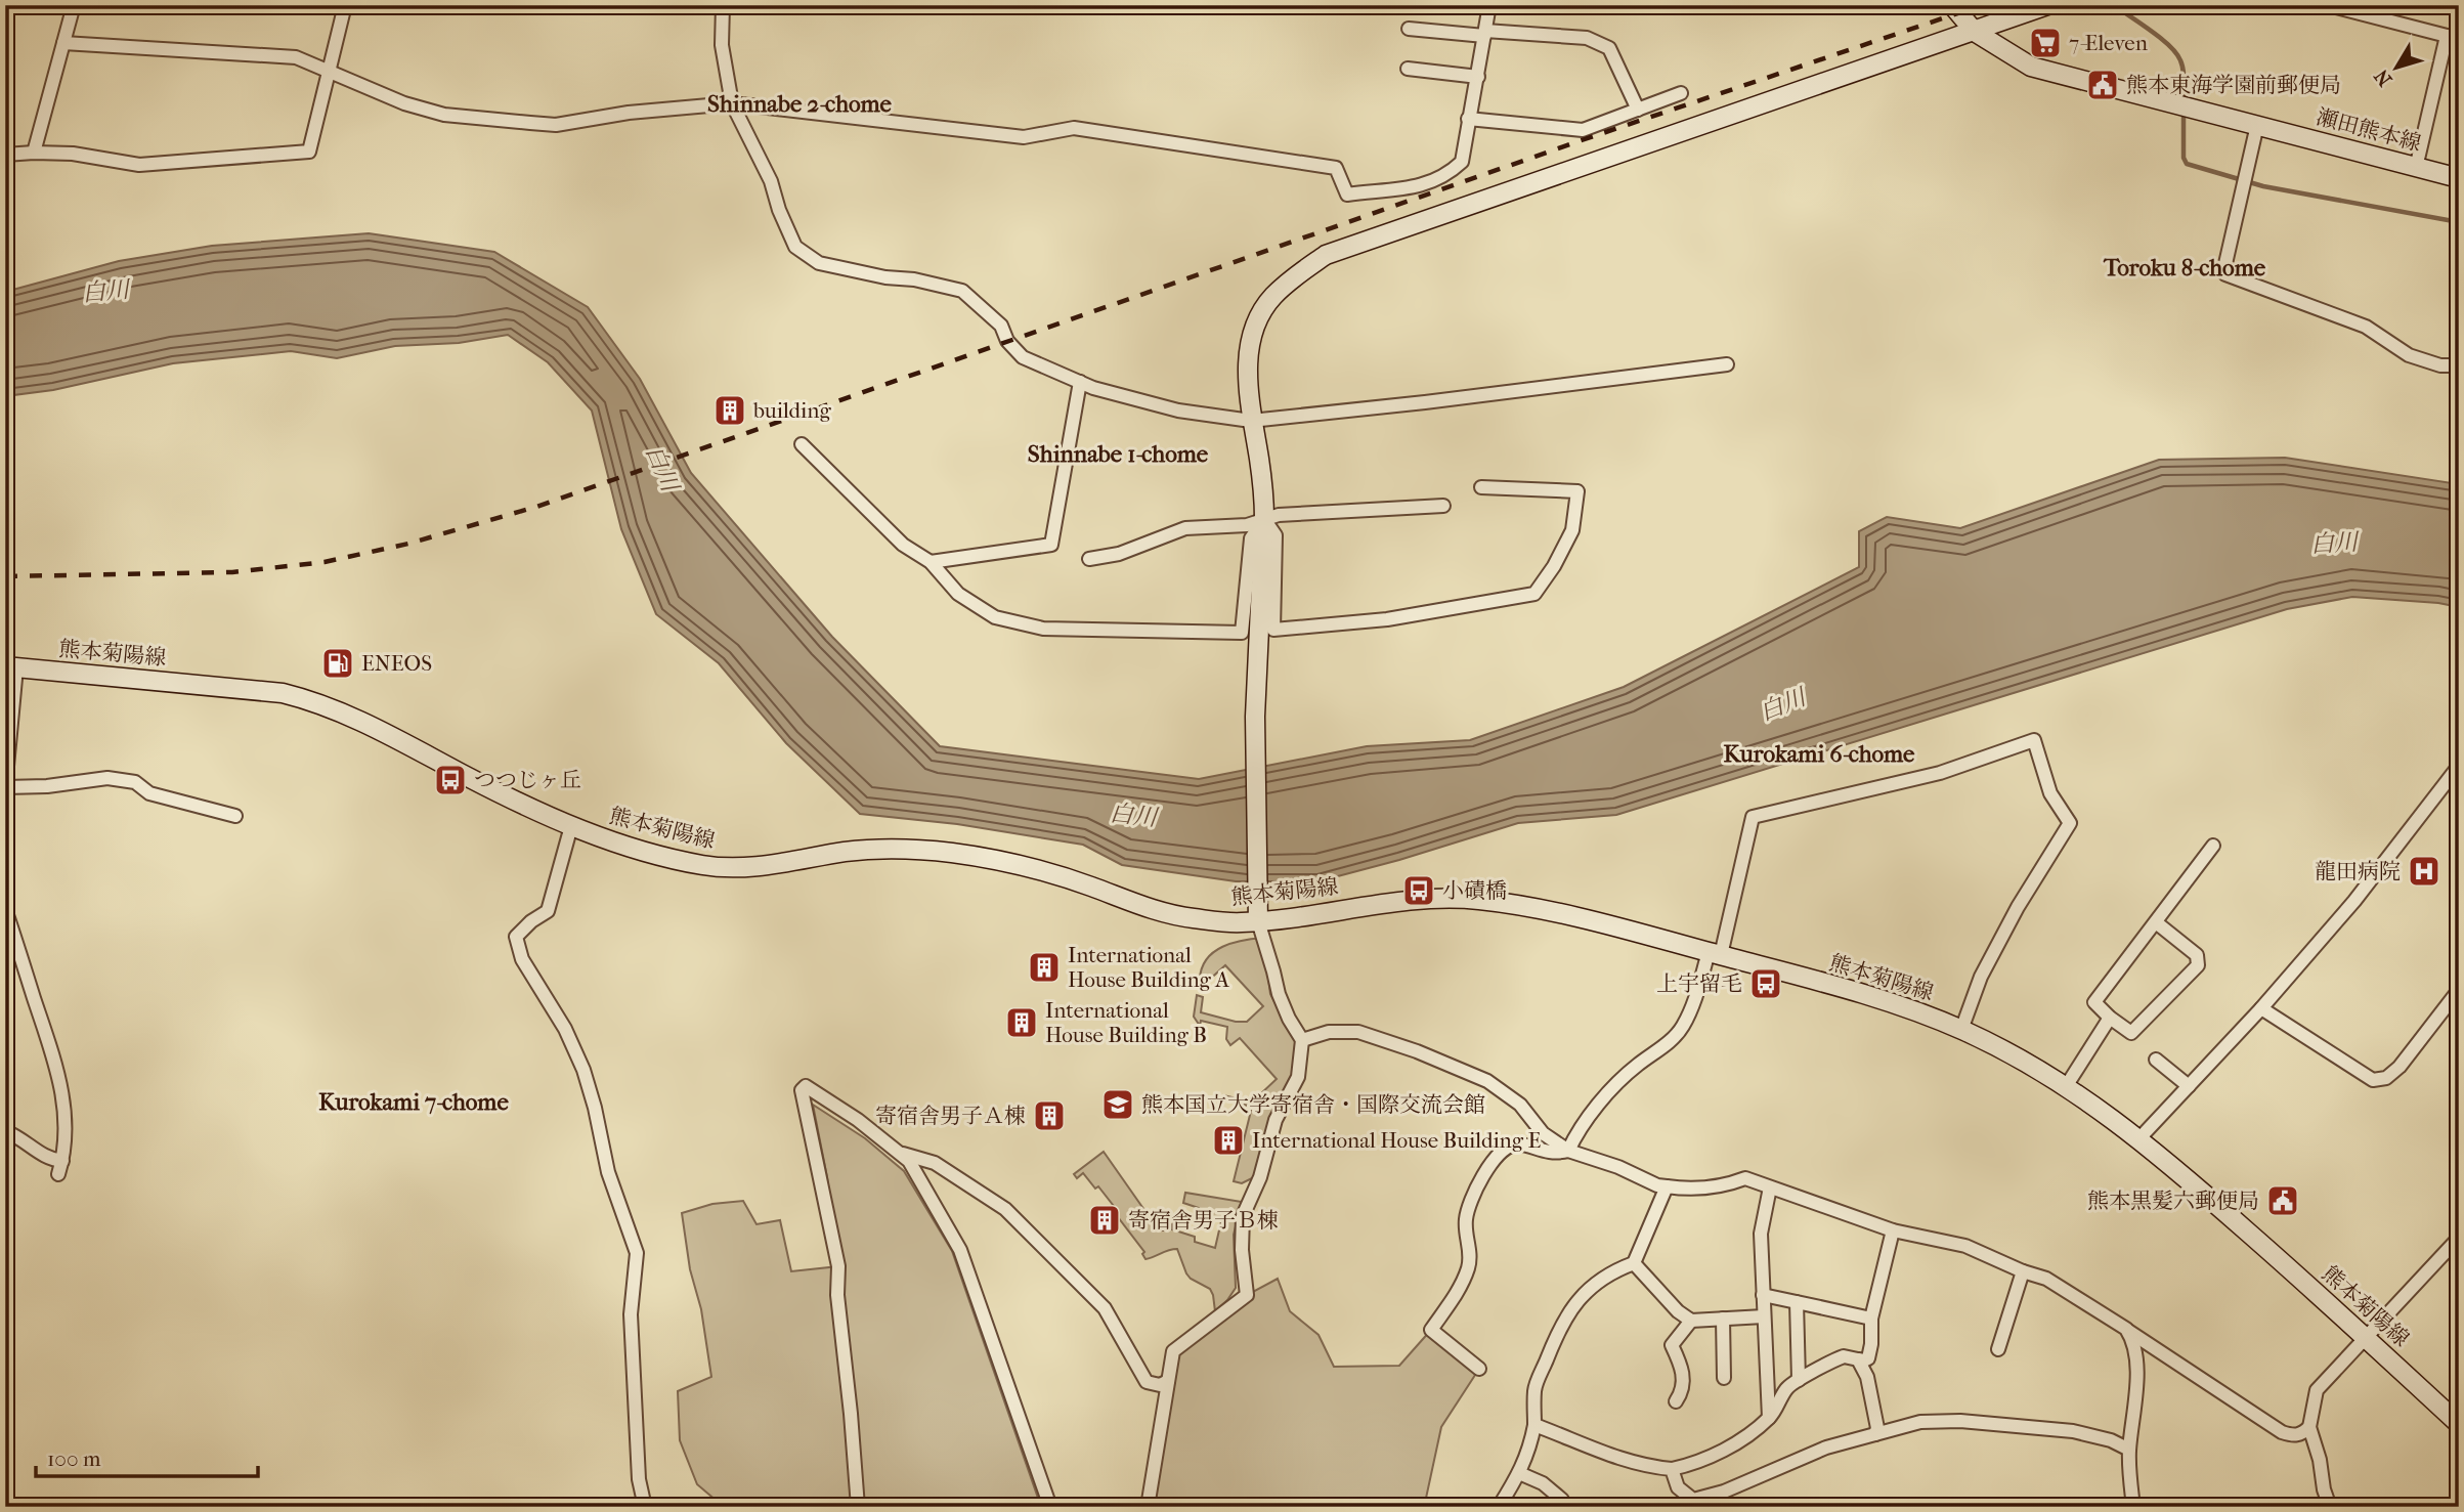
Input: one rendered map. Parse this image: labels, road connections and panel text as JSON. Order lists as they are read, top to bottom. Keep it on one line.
{"streets":{"main road":["瀬田熊本線","熊本菊陽線"]},"districts":["Shinnabe 2-chome","Toroku 8-chome","Shinnabe 1-chome","Kurokami 6-chome","Kurokami 7-chome"],"water":["白川"],"places":{"supermarket":["7-Eleven"],"public building":["熊本東海学園前郵便局","熊本黒髪六郵便局"],"building":["building","International House Building A","International House Building B","寄宿舎男子Ａ棟","International House Building E","寄宿舎男子Ｂ棟"],"fuel station":["ENEOS"],"bus stop":["つつじヶ丘","小磧橋","上宇留毛"],"hospital":["龍田病院"],"school or university":["熊本国立大学寄宿舎・国際交流会館"]},"scale_bar":"100 m","north":"bottom left"}
